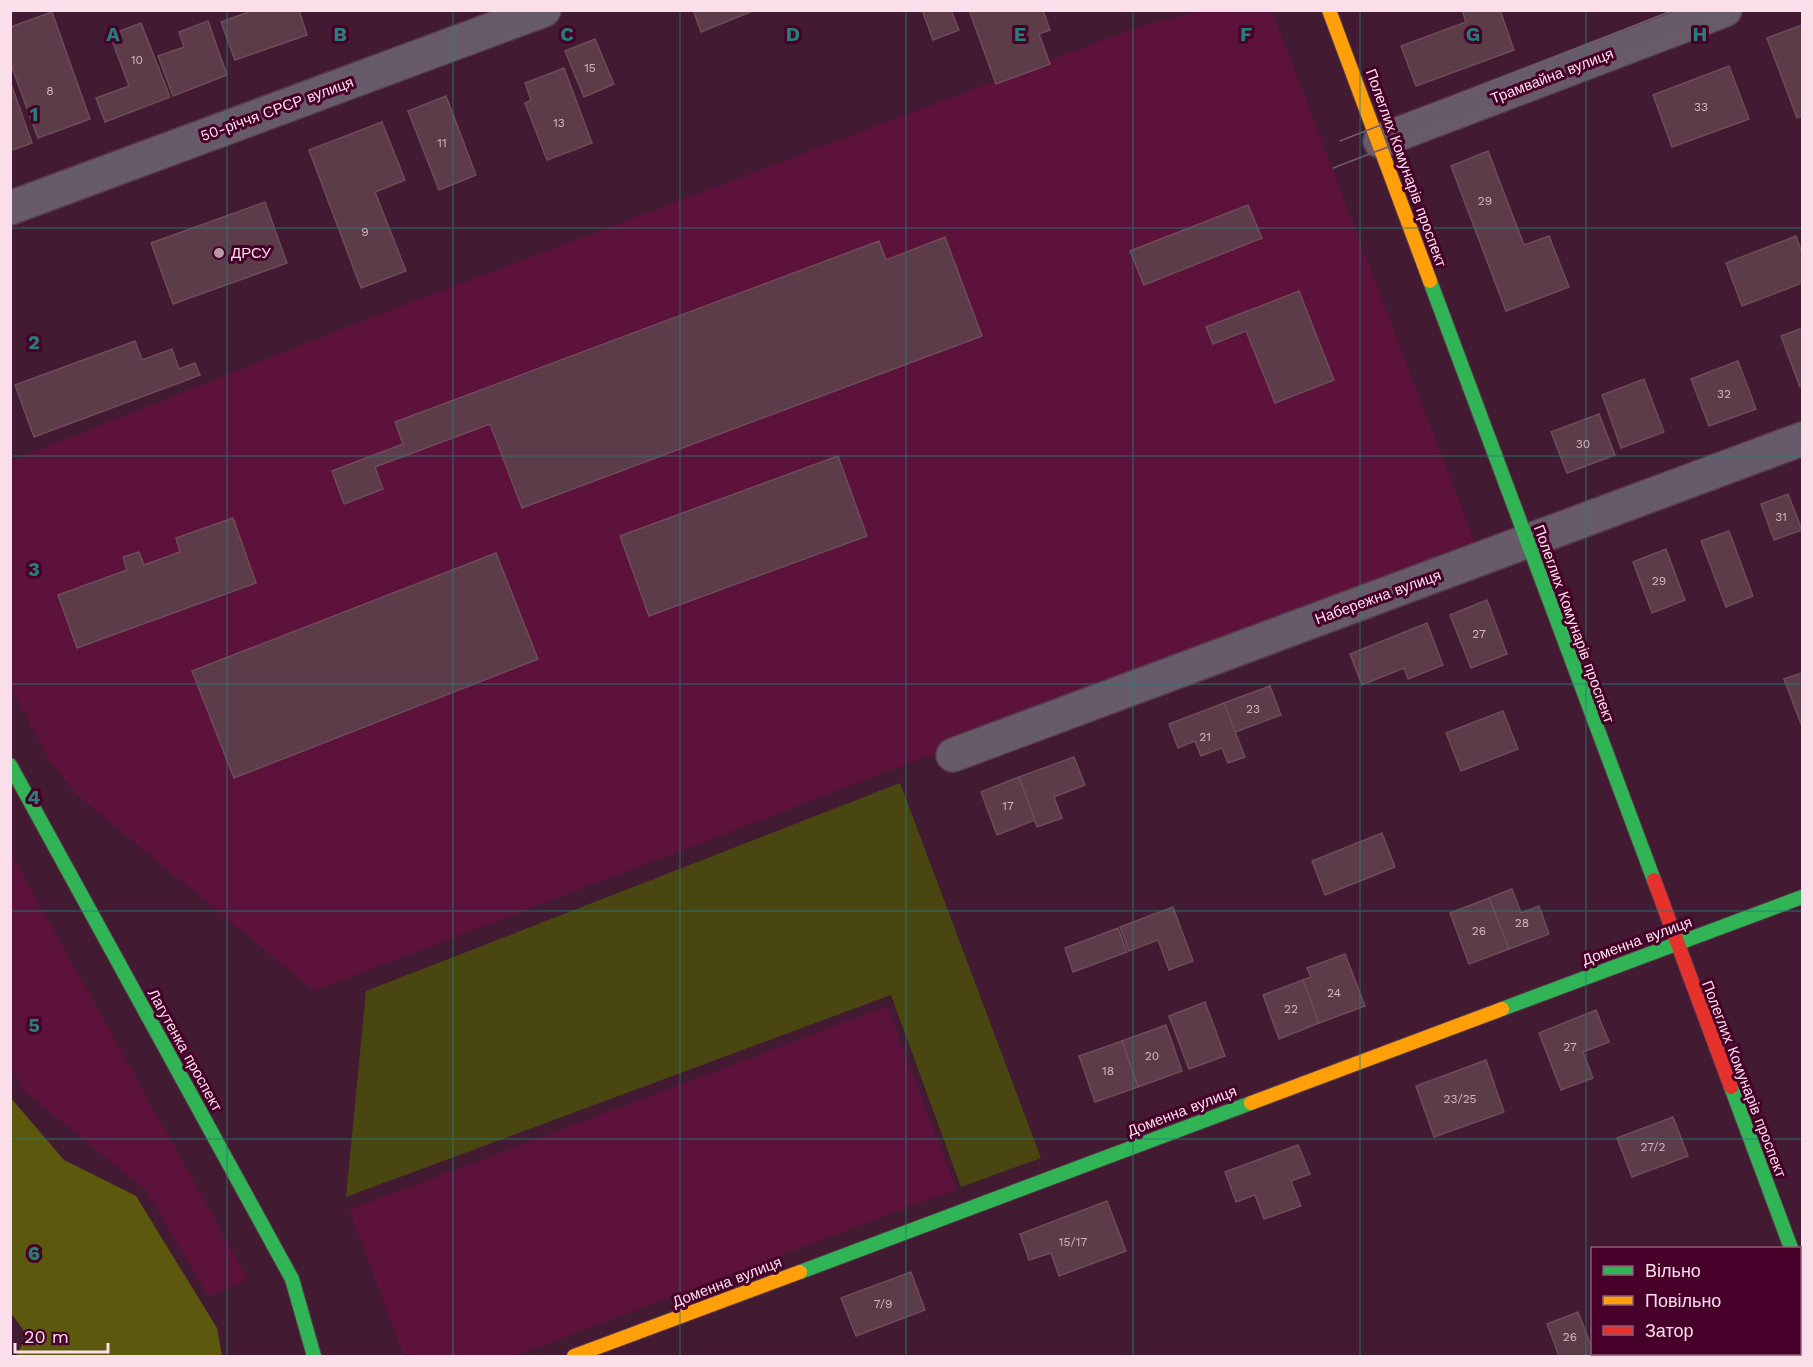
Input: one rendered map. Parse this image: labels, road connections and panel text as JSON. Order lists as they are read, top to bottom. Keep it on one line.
{"streets":{"street":["Трамвайна вулиця","50-річчя СРСР вулиця","Полеглих Комунарів проспект","Набережна вулиця","Доменна вулиця","Лагутенка проспект"]},"crossings":[["Трамвайна вулиця","Полеглих Комунарів проспект"],["Полеглих Комунарів проспект","Набережна вулиця"],["Полеглих Комунарів проспект","Доменна вулиця"]],"places":["ДРСУ"],"house_numbers":["10","15","8","33","13","11","29","9","32","30","31","29","27","23","21","17","28","26","24","22","27","20","18","23/25","27/2","15/17","7/9","26"],"legend":["Вільно","Повільно","Затор"],"scale_bar":"20 m","grid":{"columns":["A","B","C","D","E","F","G","H"],"rows":["1","2","3","4","5","6"]}}
